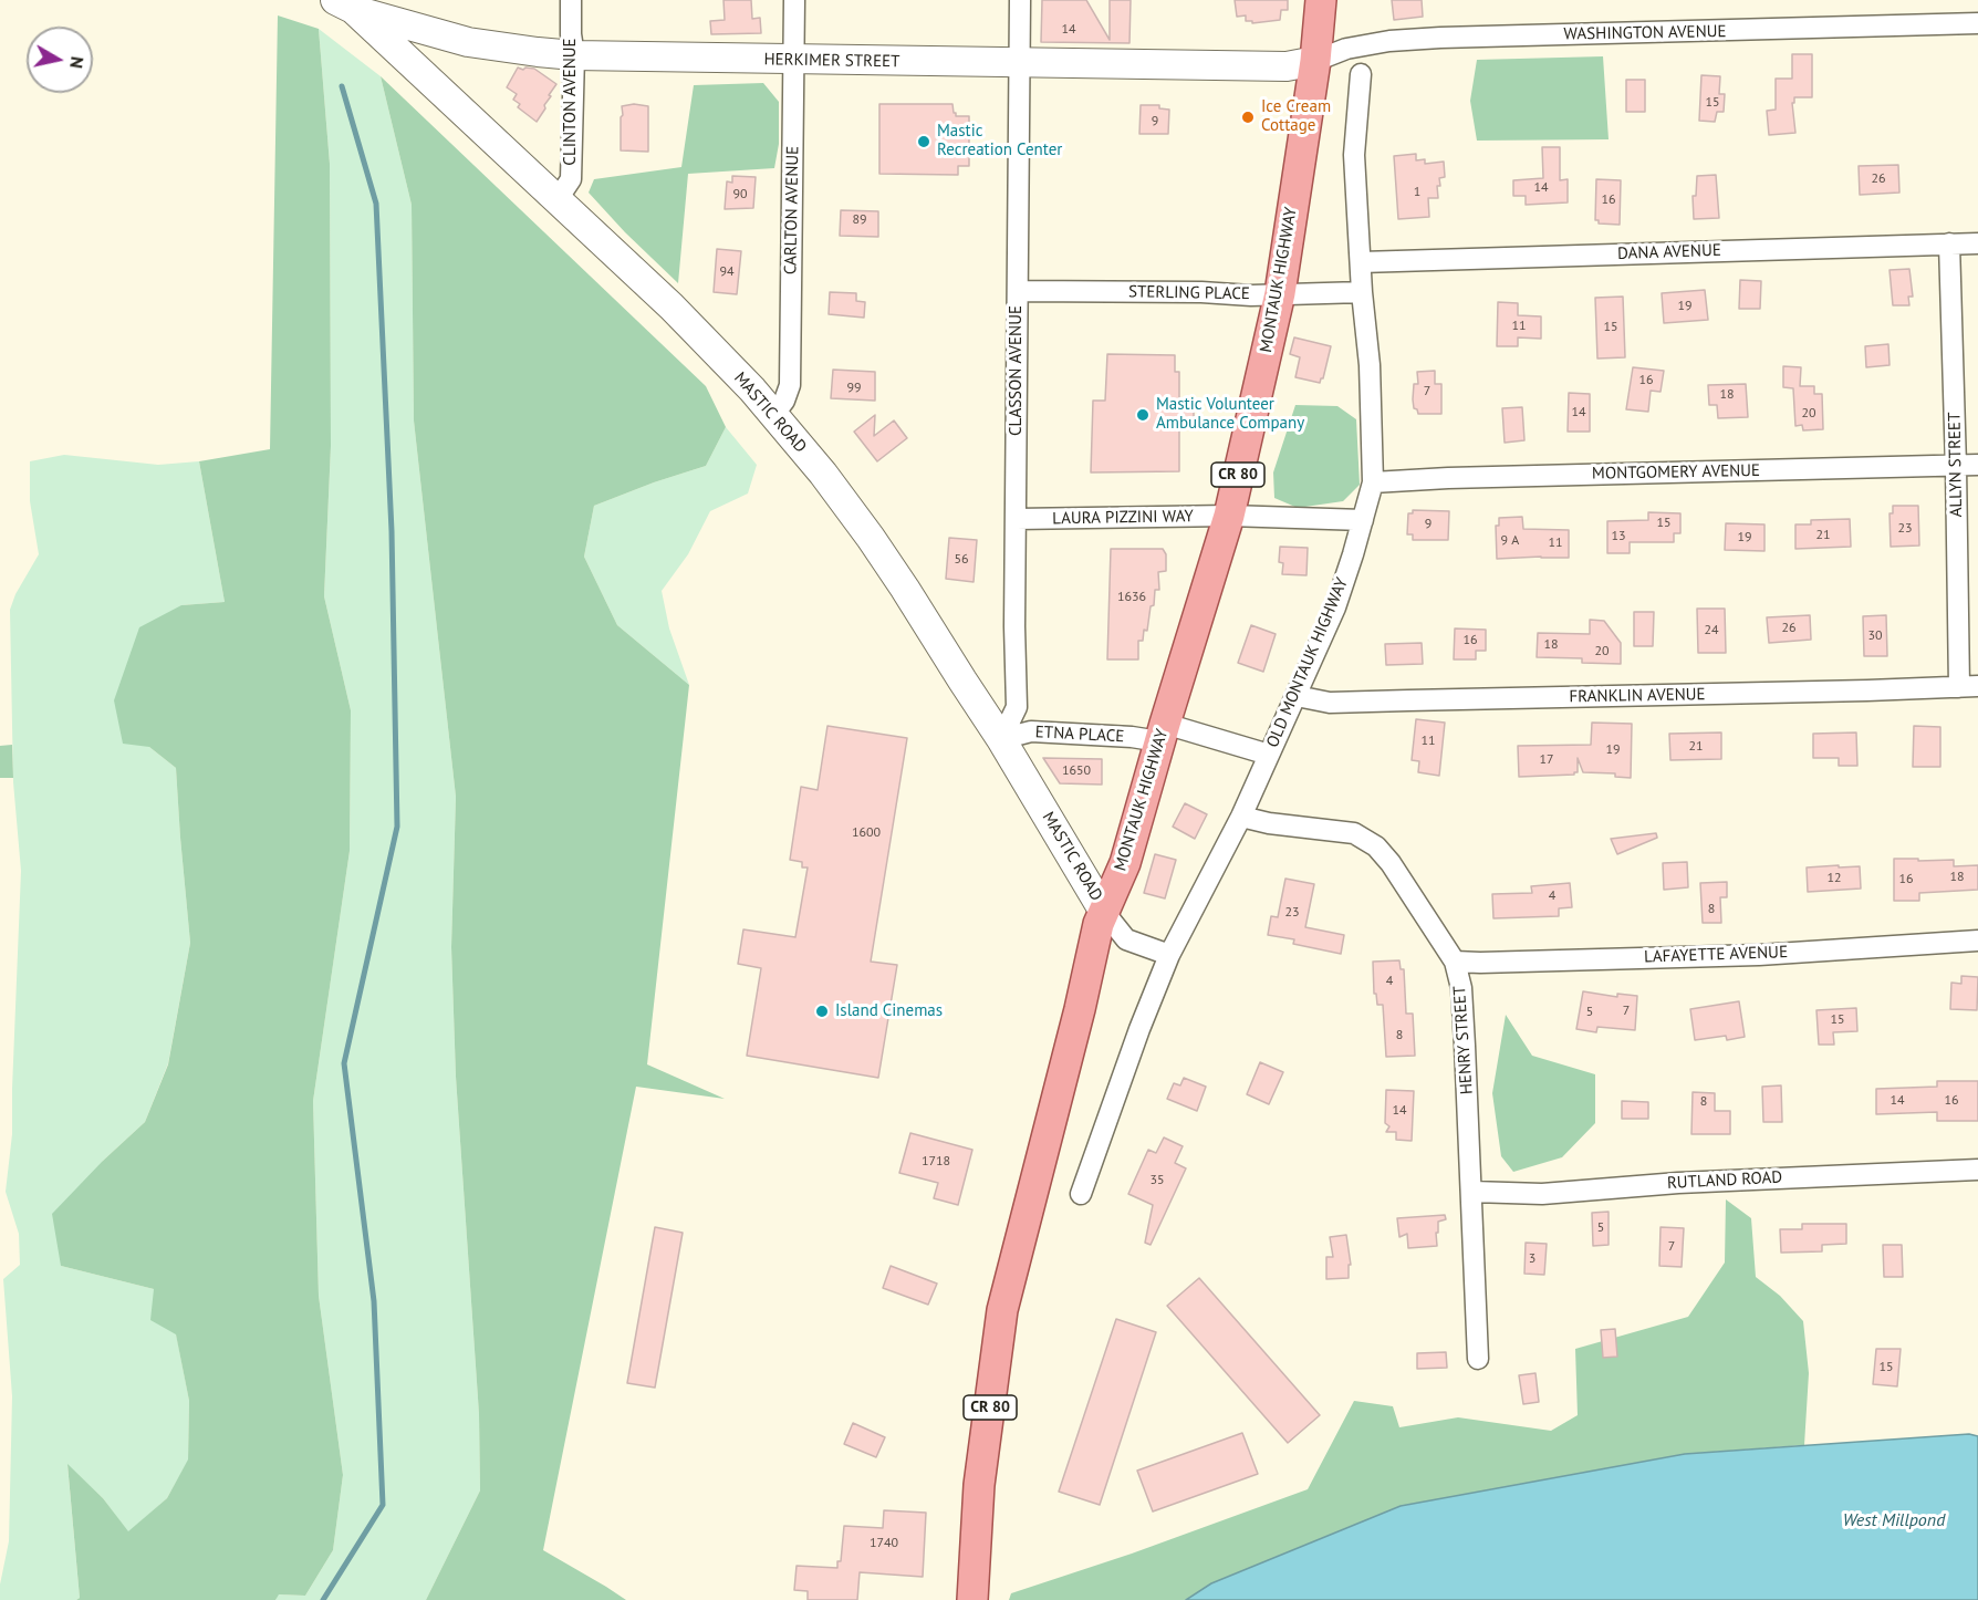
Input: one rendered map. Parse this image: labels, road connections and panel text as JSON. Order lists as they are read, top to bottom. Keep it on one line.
{"streets":{"main road":["HERKIMER STREET","MONTAUK HIGHWAY","MASTIC ROAD","CR 80"],"street":["WASHINGTON AVENUE","CLINTON AVENUE","CARLTON AVENUE","DANA AVENUE","STERLING PLACE","CLASSON AVENUE","ALLYN STREET","MONTGOMERY AVENUE","LAURA PIZZINI WAY","OLD MONTAUK HIGHWAY","FRANKLIN AVENUE","ETNA PLACE","LAFAYETTE AVENUE","HENRY STREET","RUTLAND ROAD"]},"crossings":[["WASHINGTON AVENUE","HERKIMER STREET"],["WASHINGTON AVENUE","MONTAUK HIGHWAY"],["HERKIMER STREET","CLINTON AVENUE"],["HERKIMER STREET","CARLTON AVENUE"],["HERKIMER STREET","MONTAUK HIGHWAY"],["HERKIMER STREET","CLASSON AVENUE"],["HERKIMER STREET","MASTIC ROAD"],["CLINTON AVENUE","MASTIC ROAD"],["CARLTON AVENUE","MASTIC ROAD"],["DANA AVENUE","ALLYN STREET"],["DANA AVENUE","OLD MONTAUK HIGHWAY"],["MONTAUK HIGHWAY","STERLING PLACE"],["MONTAUK HIGHWAY","MASTIC ROAD"],["MONTAUK HIGHWAY","LAURA PIZZINI WAY"],["MONTAUK HIGHWAY","ETNA PLACE"],["STERLING PLACE","CLASSON AVENUE"],["STERLING PLACE","OLD MONTAUK HIGHWAY"],["CLASSON AVENUE","MASTIC ROAD"],["CLASSON AVENUE","LAURA PIZZINI WAY"],["CLASSON AVENUE","ETNA PLACE"],["MASTIC ROAD","ETNA PLACE"],["ALLYN STREET","MONTGOMERY AVENUE"],["ALLYN STREET","FRANKLIN AVENUE"],["MONTGOMERY AVENUE","OLD MONTAUK HIGHWAY"],["OLD MONTAUK HIGHWAY","FRANKLIN AVENUE"],["OLD MONTAUK HIGHWAY","ETNA PLACE"],["OLD MONTAUK HIGHWAY","HENRY STREET"],["LAFAYETTE AVENUE","HENRY STREET"],["HENRY STREET","RUTLAND ROAD"]],"water":["West Millpond"],"places":["Ice Cream Cottage","Mastic Recreation Center","Mastic Volunteer Ambulance Company","Island Cinemas"],"house_numbers":["14","15","9","26","14","1","90","16","89","94","19","11","15","16","99","7","18","14","20","15","9","23","21","13","19","9 A","11","56","1636","26","24","30","16","18","20","11","21","19","17","1650","1600","18","12","16","4","8","23","4","7","5","15","8","14","16","8","14","1718","35","5","7","3","15","1740"],"north":"right"}
